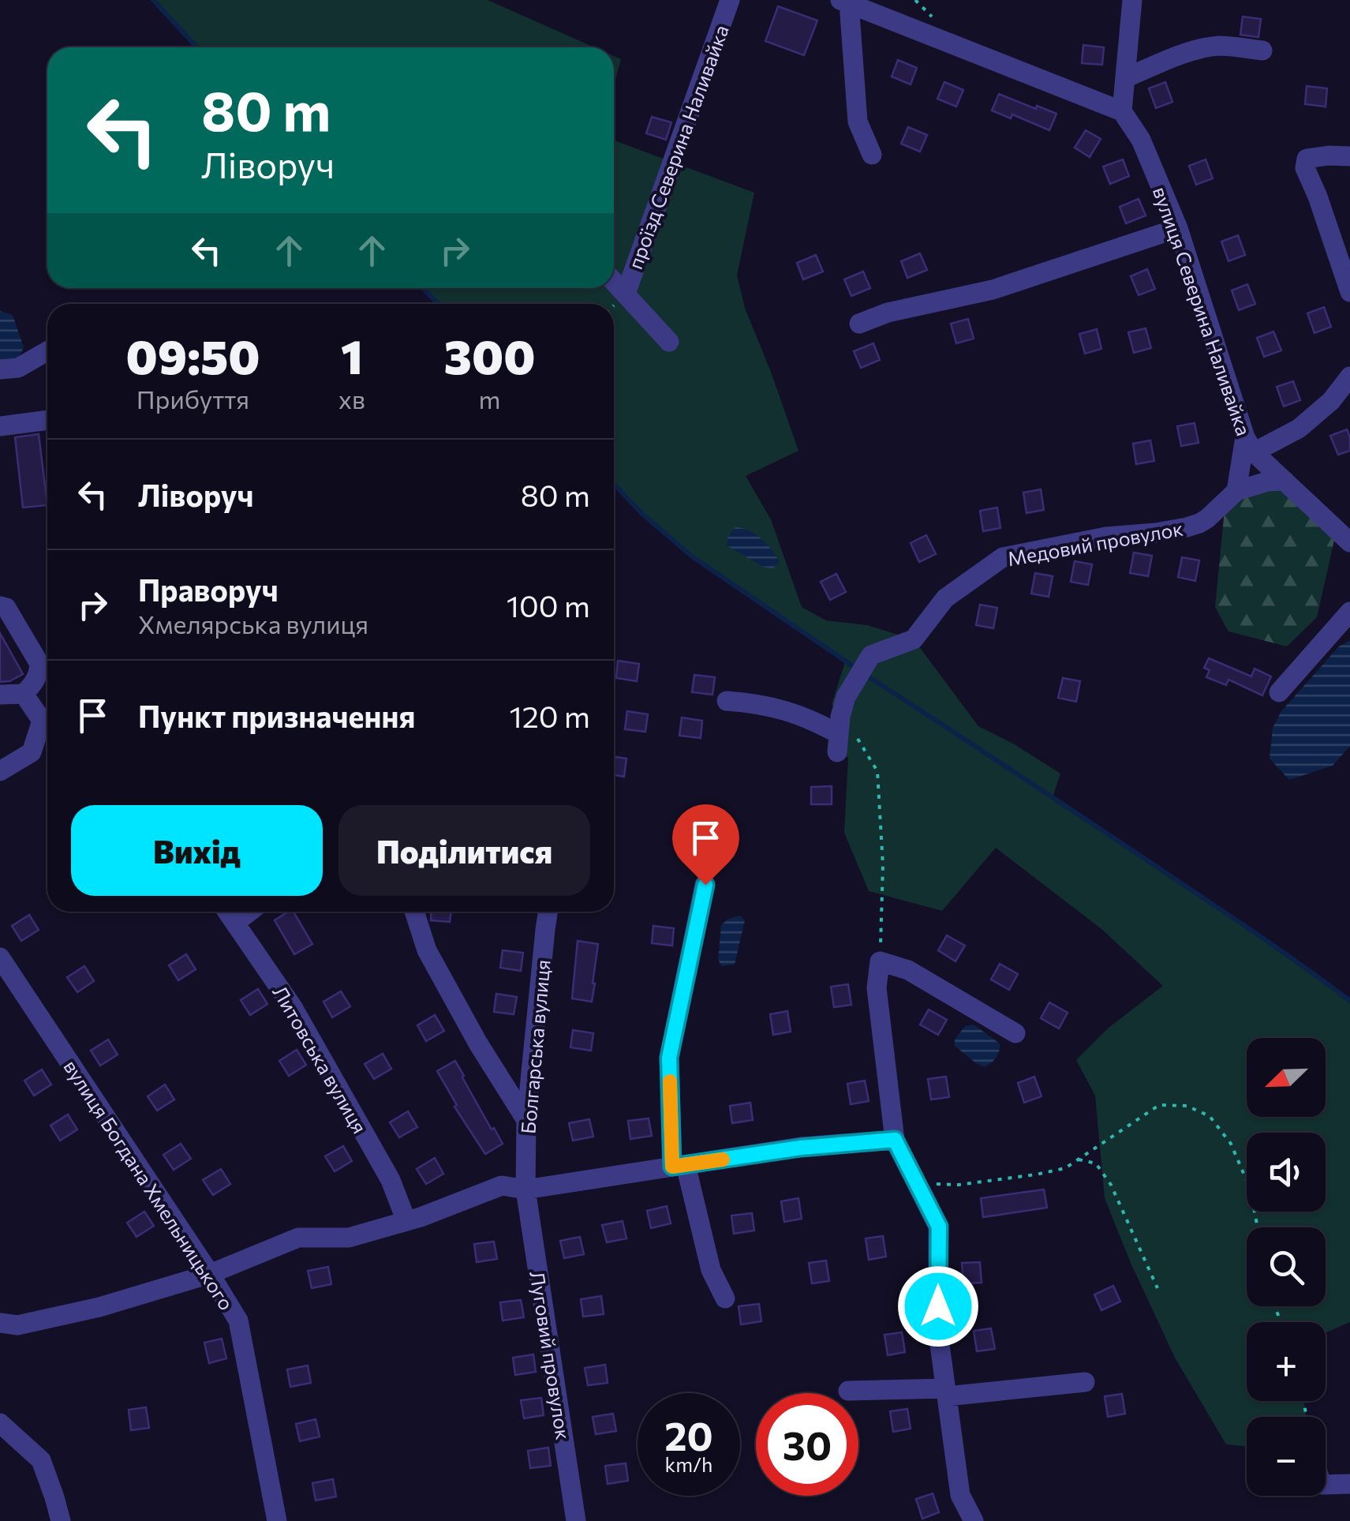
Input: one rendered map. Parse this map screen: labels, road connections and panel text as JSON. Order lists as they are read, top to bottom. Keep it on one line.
{"streets":{"street":["проїзд Северина Наливайка","вулиця Северина Наливайка","Медовий провулок","Болгарська вулиця","Литовська вулиця","вулиця Богдана Хмельницького","Луговий провулок"]},"crossings":[["вулиця Северина Наливайка","Медовий провулок"],["Болгарська вулиця","Луговий провулок"]],"north":"bottom left","page":{"turn":["80 m","Ліворуч"],"eta":["09:50","Прибуття","1","хв","300","m"],"list":[{"name":"Ліворуч","value":"80 m"},{"name":"Праворуч","note":"Хмелярська вулиця","value":"100 m"},{"name":"Пункт призначення","value":"120 m"}],"buttons":["Вихід","Поділитися"],"map_buttons":["+","−"],"speed":"20 km/h","limit":"30"}}
